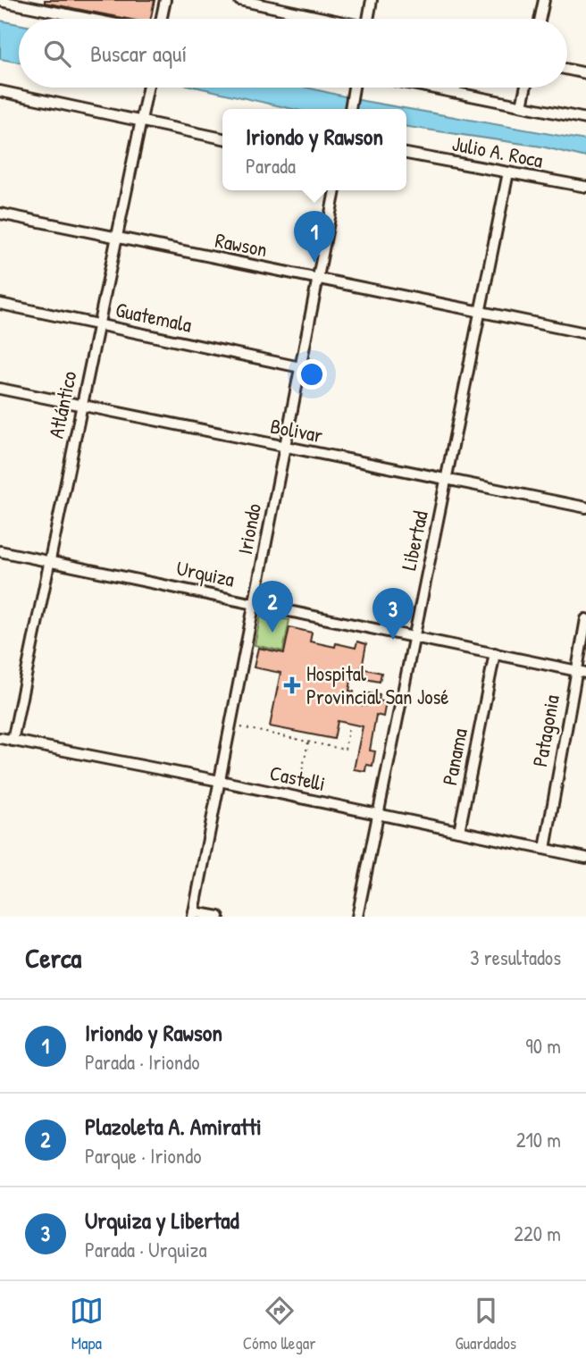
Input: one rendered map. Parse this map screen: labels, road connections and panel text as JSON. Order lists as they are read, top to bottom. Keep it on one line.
{"streets":{"street":["Julio A. Roca","Rawson","Guatemala","Atlántico","Bolivar","Iriondo","Libertad","Urquiza","Patagonia","Panama","Castelli"]},"crossings":[["Julio A. Roca","Libertad"],["Rawson","Atlántico"],["Rawson","Iriondo"],["Rawson","Libertad"],["Guatemala","Atlántico"],["Guatemala","Iriondo"],["Atlántico","Bolivar"],["Atlántico","Urquiza"],["Atlántico","Castelli"],["Bolivar","Iriondo"],["Bolivar","Libertad"],["Iriondo","Urquiza"],["Iriondo","Castelli"],["Libertad","Urquiza"],["Libertad","Castelli"],["Urquiza","Patagonia"],["Urquiza","Panama"],["Patagonia","Castelli"],["Panama","Castelli"]],"places":{"health":["Hospital Provincial San José"]},"page":{"search":"Buscar aquí","popup":["Iriondo y Rawson","Parada"],"pins":["1","2","3"],"heading":["Cerca","3 resultados"],"list":[{"mark":"1","name":"Iriondo y Rawson","note":"Parada · Iriondo","value":"90 m"},{"mark":"2","name":"Plazoleta A. Amiratti","note":"Parque · Iriondo","value":"210 m"},{"mark":"3","name":"Urquiza y Libertad","note":"Parada · Urquiza","value":"220 m"}],"nav":["Mapa","Cómo llegar","Guardados"]}}
